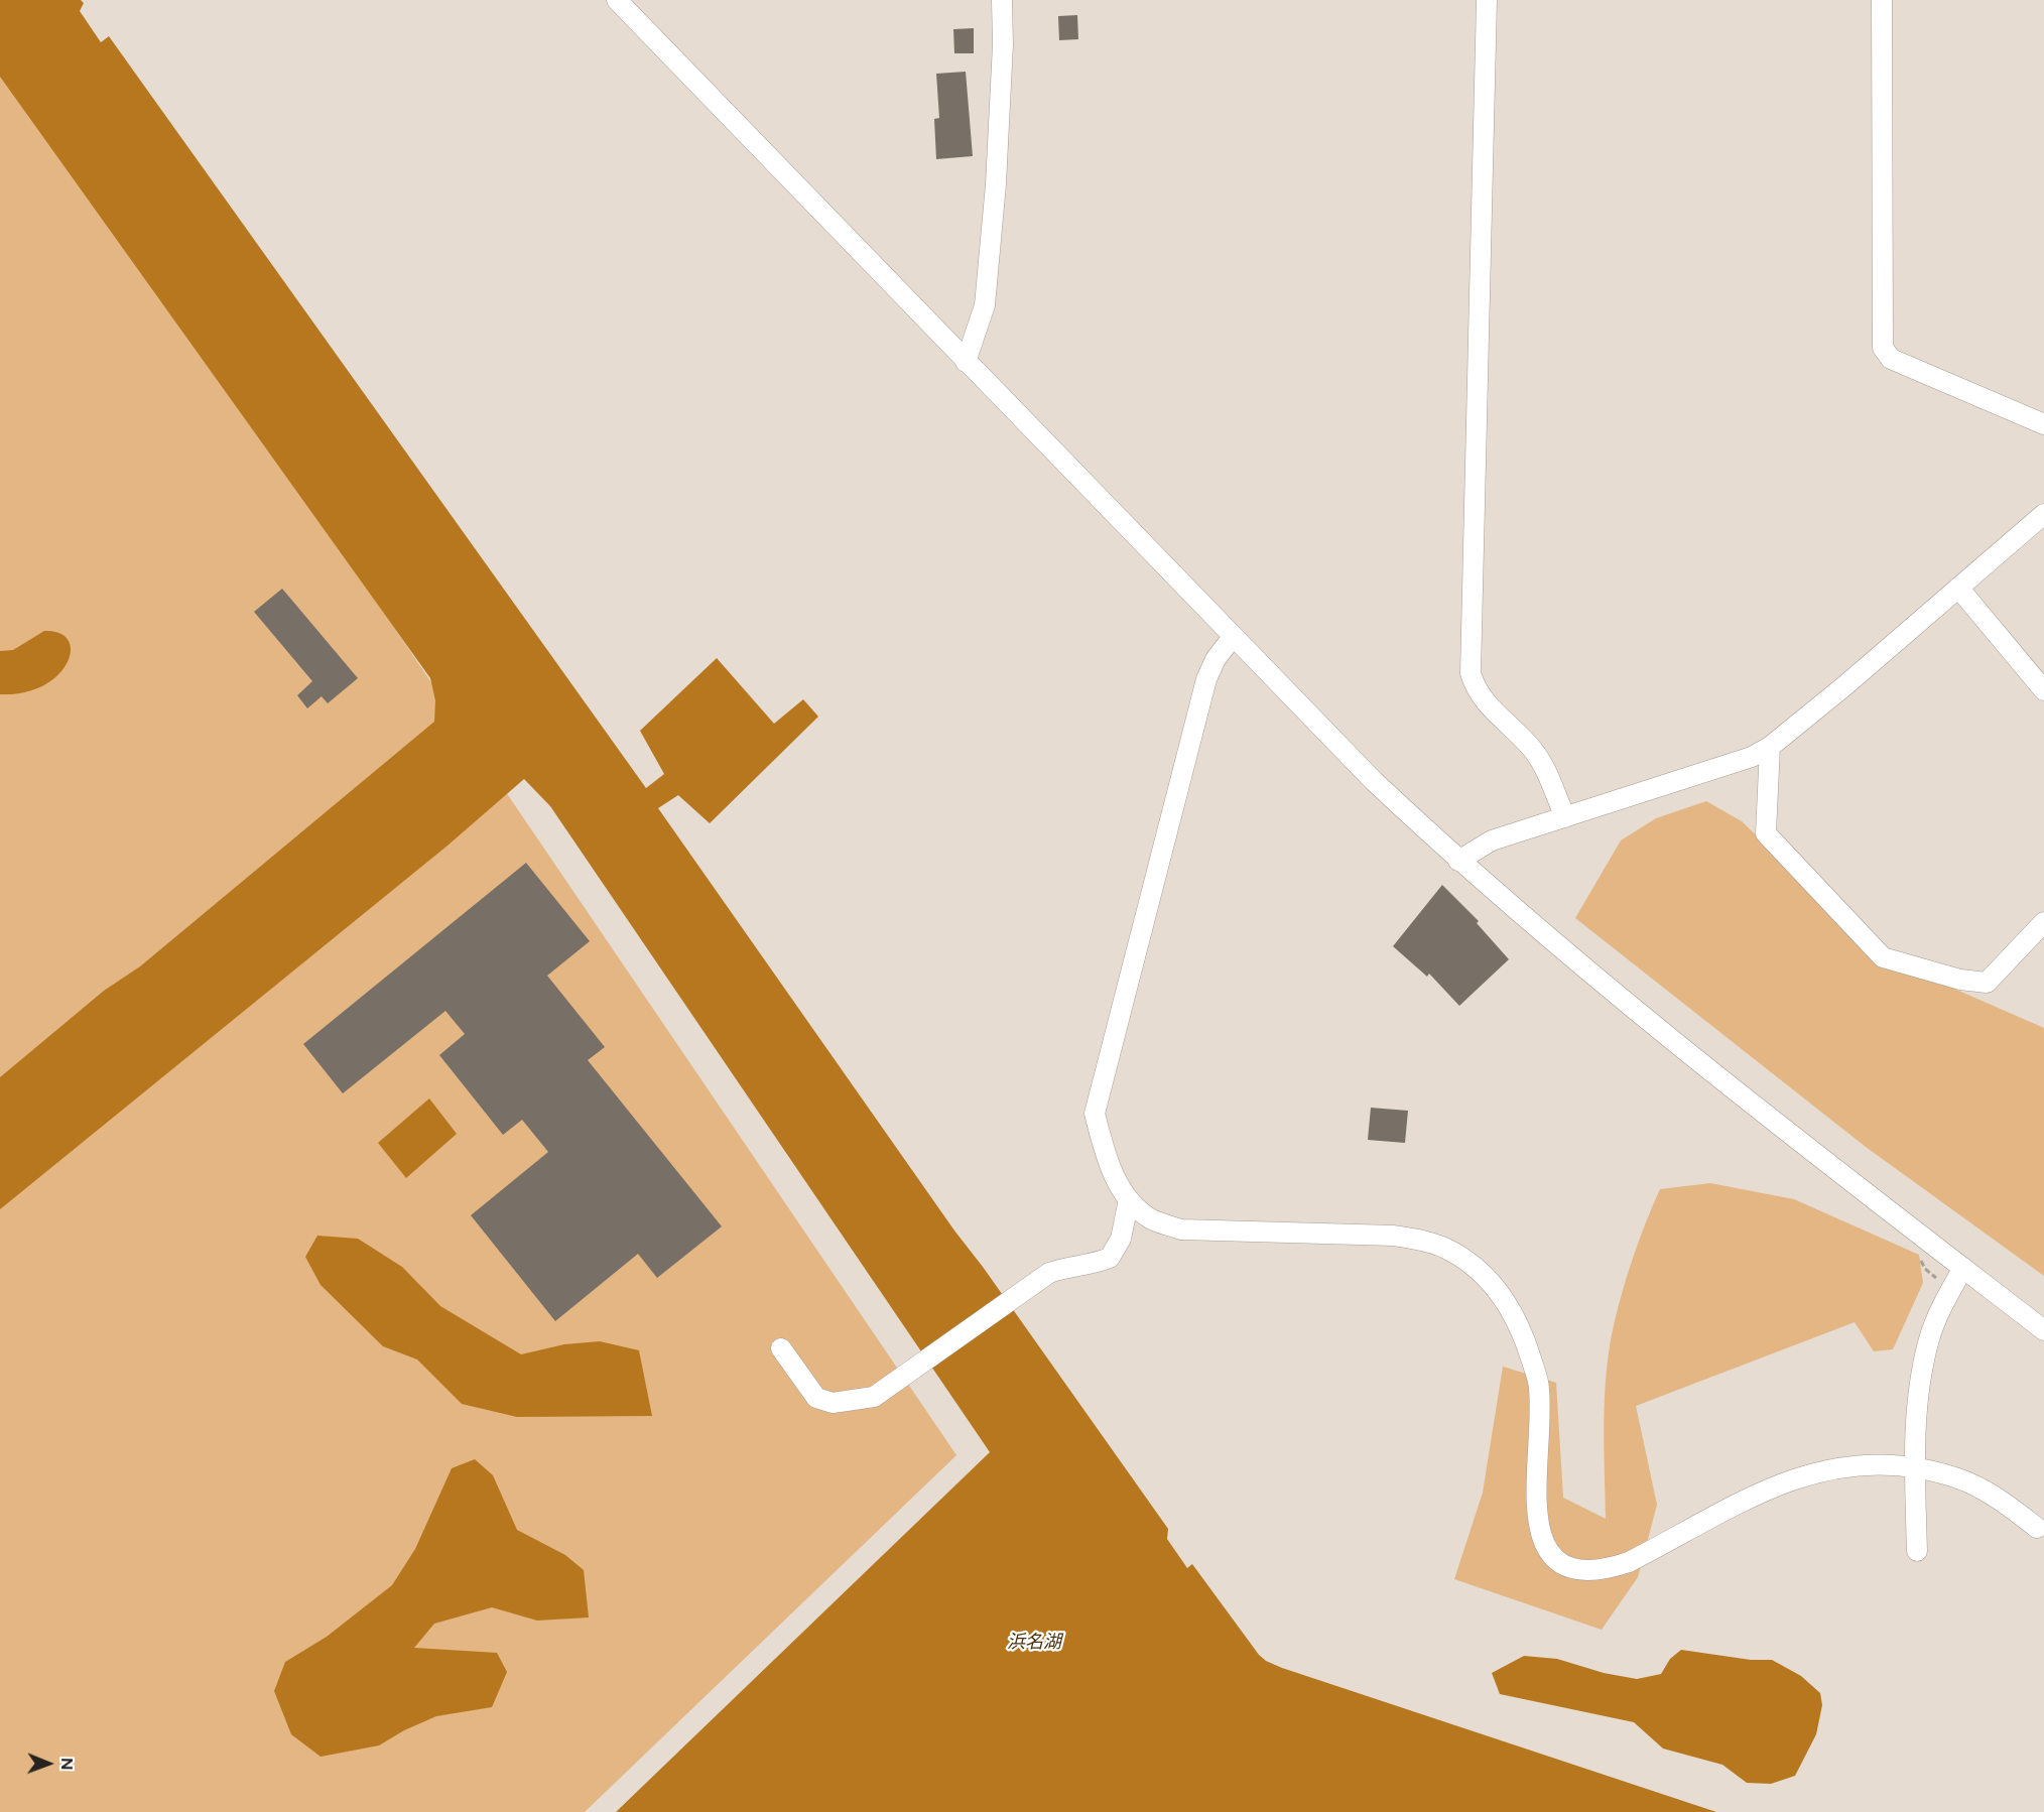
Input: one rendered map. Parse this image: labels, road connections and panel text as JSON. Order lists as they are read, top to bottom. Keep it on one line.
{"water":["浜名湖"],"north":"right"}
